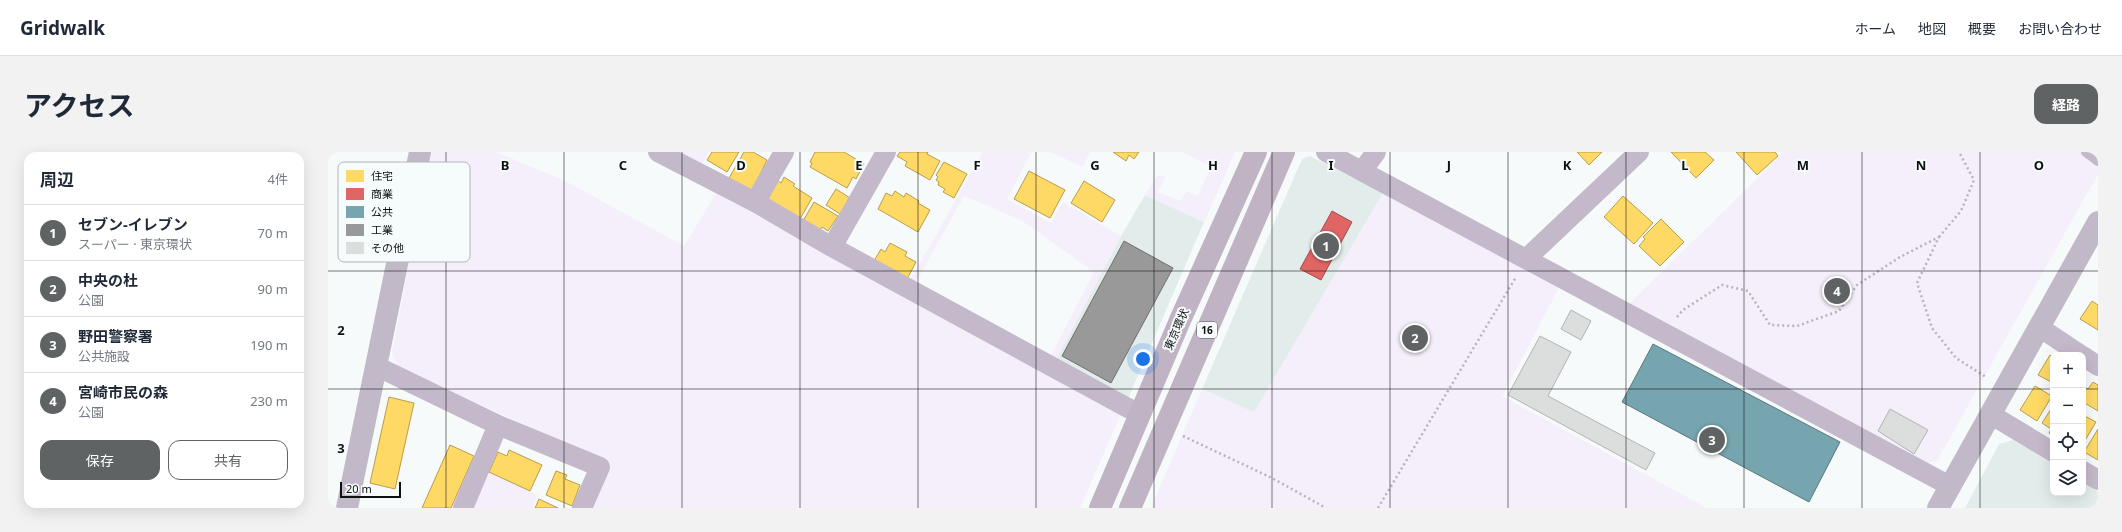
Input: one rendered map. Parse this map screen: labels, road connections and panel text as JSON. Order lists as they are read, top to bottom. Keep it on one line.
{"streets":{"highway":["東京環状","16"]},"legend":["住宅","商業","公共","工業","その他"],"scale_bar":"20 m","page":{"header":"Gridwalk","nav":["ホーム","地図","概要","お問い合わせ"],"title":"アクセス","buttons":["経路",["保存","共有"]],"heading":["周辺","4件"],"list":[{"mark":"1","name":"セブン-イレブン","note":"スーパー · 東京環状","value":"70 m"},{"mark":"2","name":"中央の杜","note":"公園","value":"90 m"},{"mark":"3","name":"野田警察署","note":"公共施設","value":"190 m"},{"mark":"4","name":"宮崎市民の森","note":"公園","value":"230 m"}],"pins":["1","4","2","3"],"map_buttons":["+","−"],"scale":"20 m"},"grid":{"columns":["B","C","D","E","F","G","H","I","J","K","L","M","N","O"],"rows":["2","3"]}}
